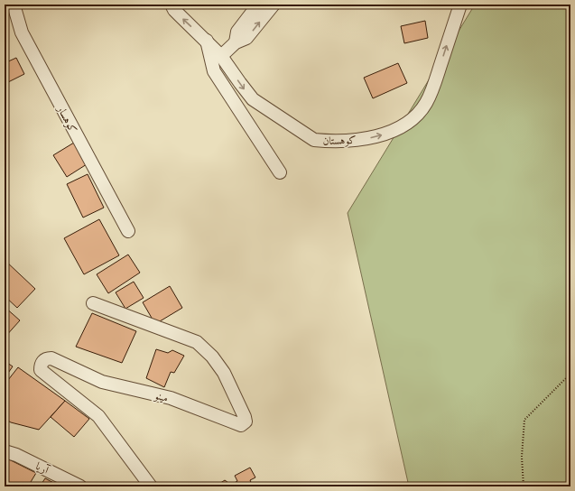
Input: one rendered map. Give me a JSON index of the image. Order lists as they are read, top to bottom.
{
  "streets": {
    "street": [
      "کوهسار",
      "کوهستان",
      "مینو",
      "آریا"
    ]
  }
}
